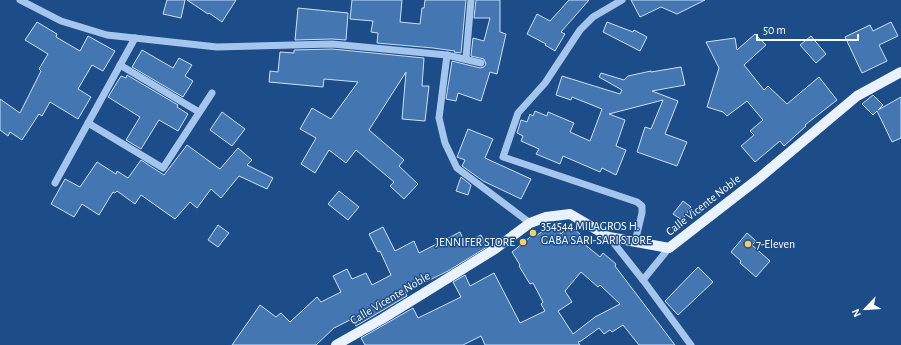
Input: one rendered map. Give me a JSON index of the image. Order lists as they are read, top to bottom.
{
  "streets": {
    "main road": ["Calle Vicente Noble"]
  },
  "places": ["354544 MILAGROS H. GABA SARI-SARI STORE", "JENNIFER STORE", "7-Eleven"],
  "scale_bar": "50 m",
  "north": "bottom left"
}
